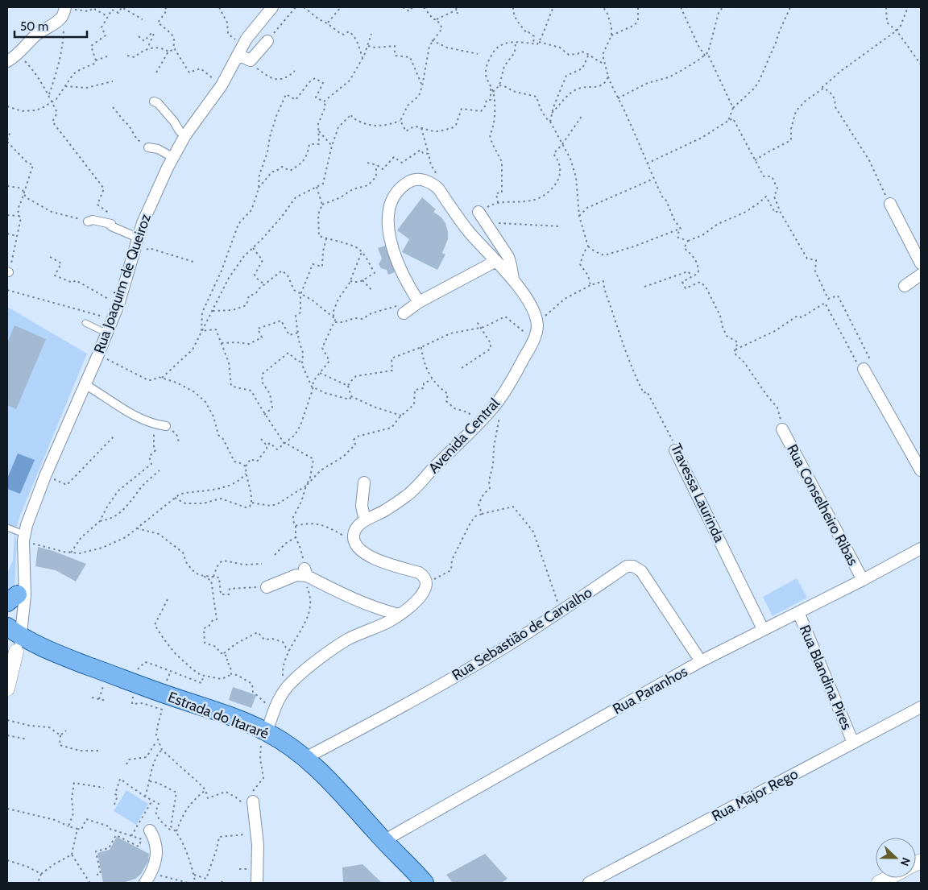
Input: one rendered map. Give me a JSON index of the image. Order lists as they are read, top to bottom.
{
  "streets": {
    "main road": ["Estrada do Itararé"],
    "street": [
      "Rua Joaquim de Queiroz",
      "Avenida Central",
      "Travessa Laurinda",
      "Rua Conselheiro Ribas",
      "Rua Sebastião de Carvalho",
      "Rua Blandina Pires",
      "Rua Paranhos",
      "Rua Major Rego"
    ]
  },
  "crossings": [
    ["Rua Joaquim de Queiroz", "Estrada do Itararé"],
    ["Travessa Laurinda", "Rua Paranhos"],
    ["Rua Conselheiro Ribas", "Rua Paranhos"],
    ["Rua Sebastião de Carvalho", "Rua Paranhos"],
    ["Rua Sebastião de Carvalho", "Estrada do Itararé"],
    ["Rua Blandina Pires", "Rua Paranhos"],
    ["Rua Blandina Pires", "Rua Major Rego"],
    ["Rua Paranhos", "Estrada do Itararé"]
  ],
  "scale_bar": "50 m",
  "north": "right"
}
